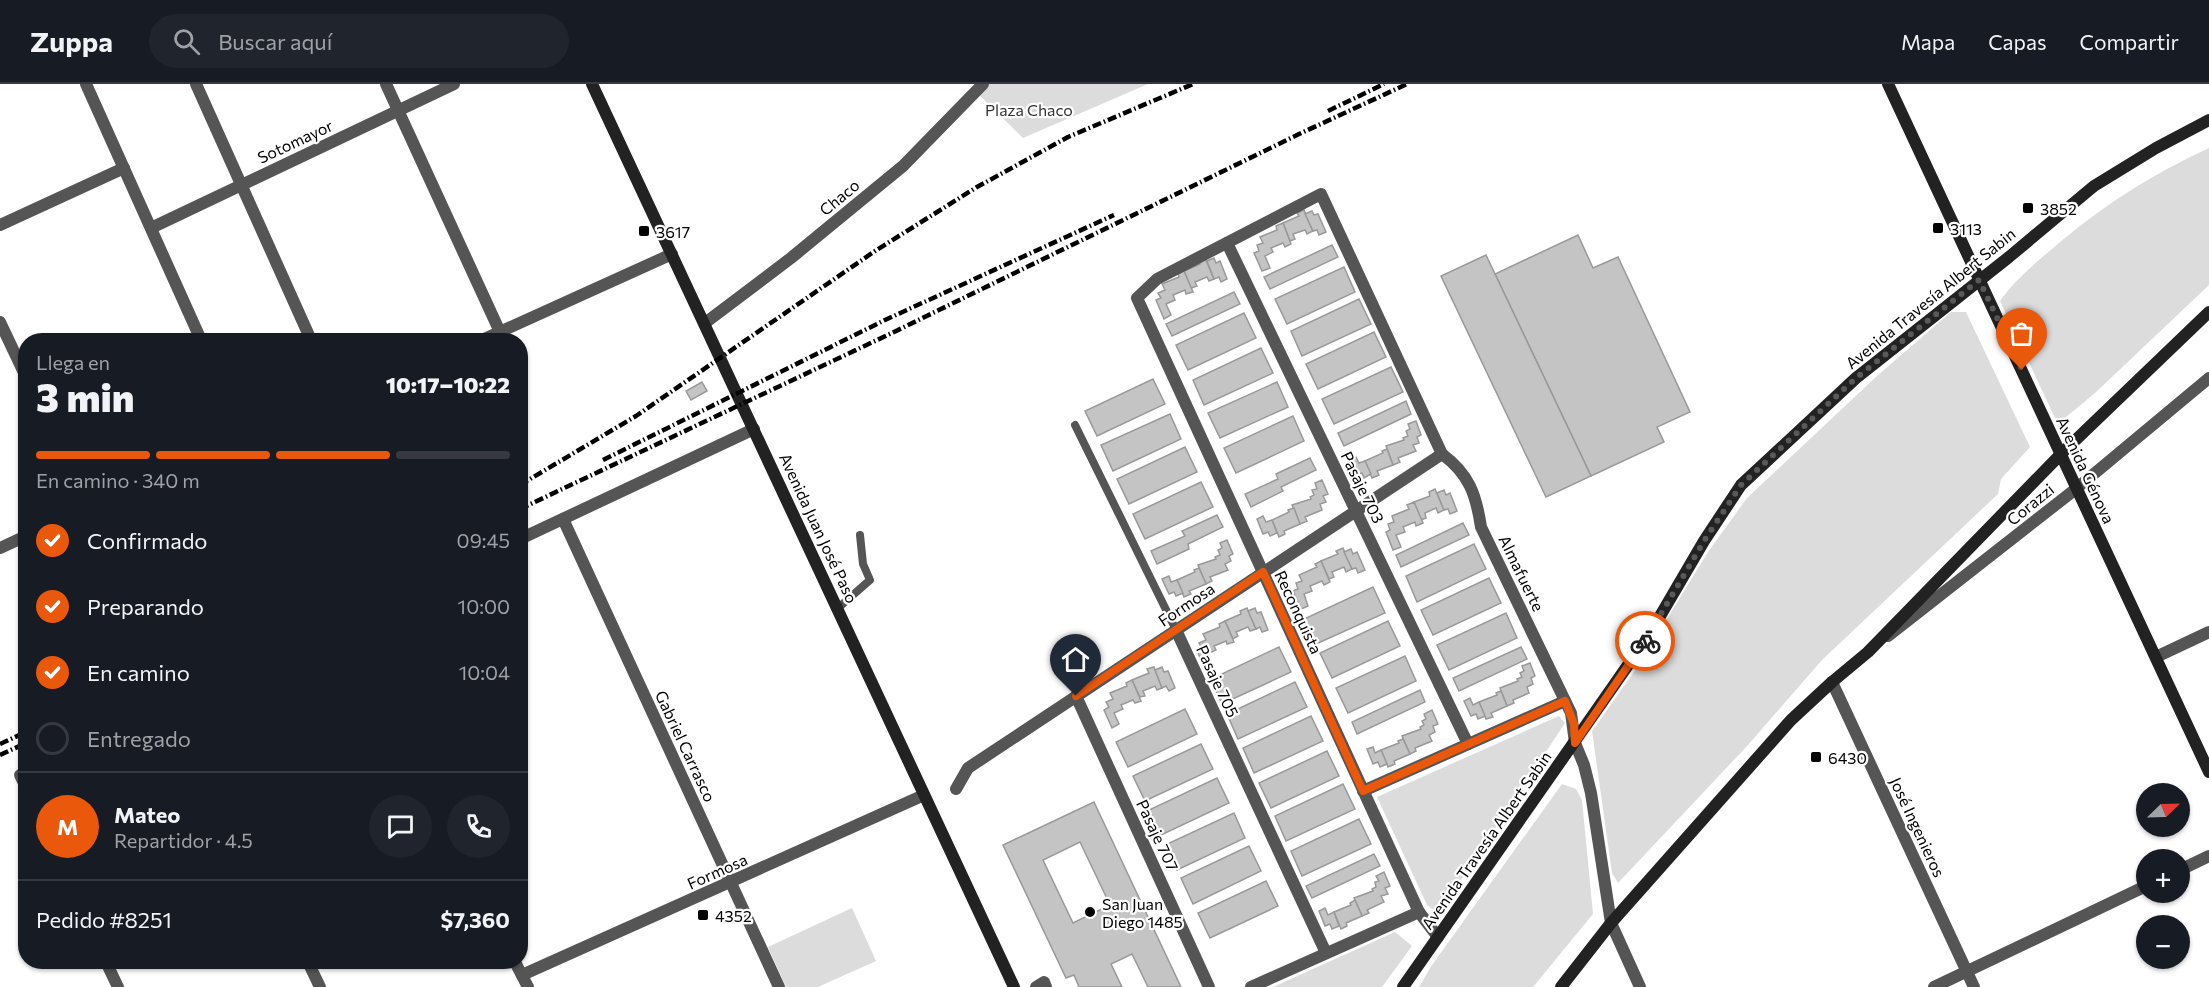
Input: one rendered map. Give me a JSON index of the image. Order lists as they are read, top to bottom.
{
  "streets": {
    "main road": ["Avenida Travesía Albert Sabin", "Avenida Génova", "Avenida Juan José Paso"],
    "street": [
      "Sotomayor",
      "Chaco",
      "Pasaje 703",
      "Corazzi",
      "Almafuerte",
      "Formosa",
      "Reconquista",
      "Pasaje 705",
      "Gabriel Carrasco",
      "José Ingenieros",
      "Pasaje 707"
    ]
  },
  "crossings": [
    ["Chaco", "Avenida Juan José Paso"],
    ["Avenida Travesía Albert Sabin", "Avenida Génova"],
    ["Avenida Travesía Albert Sabin", "Almafuerte"],
    ["Avenida Travesía Albert Sabin", "Reconquista"],
    ["Avenida Génova", "Corazzi"],
    ["Pasaje 703", "Almafuerte"],
    ["Pasaje 703", "Formosa"],
    ["Pasaje 703", "Reconquista"],
    ["Avenida Juan José Paso", "Formosa"],
    ["Almafuerte", "Formosa"],
    ["Almafuerte", "Reconquista"],
    ["Formosa", "Reconquista"],
    ["Formosa", "Pasaje 705"],
    ["Formosa", "Gabriel Carrasco"],
    ["Formosa", "Pasaje 707"]
  ],
  "parks": ["Plaza Chaco"],
  "places": {
    "transit": [
      "3852",
      "3113",
      "3617",
      "6430",
      "4352"
    ],
    "other": ["San Juan Diego 1485"]
  },
  "north": "top right",
  "page": {
    "header": "Zuppa",
    "search": "Buscar aquí",
    "nav": ["Mapa", "Capas", "Compartir"],
    "heading": ["3 min", "Llega en", "10:17–10:22"],
    "panel": [
      "Mateo",
      "Repartidor · 4.5",
      "Pedido #8251",
      "$7,360"
    ],
    "bar": "En camino · 340 m",
    "list": [
      ["Confirmado", "09:45"],
      ["Preparando", "10:00"],
      ["En camino", "10:04"],
      "Entregado"
    ],
    "map_buttons": ["+", "−"],
    "round": "M"
  }
}
